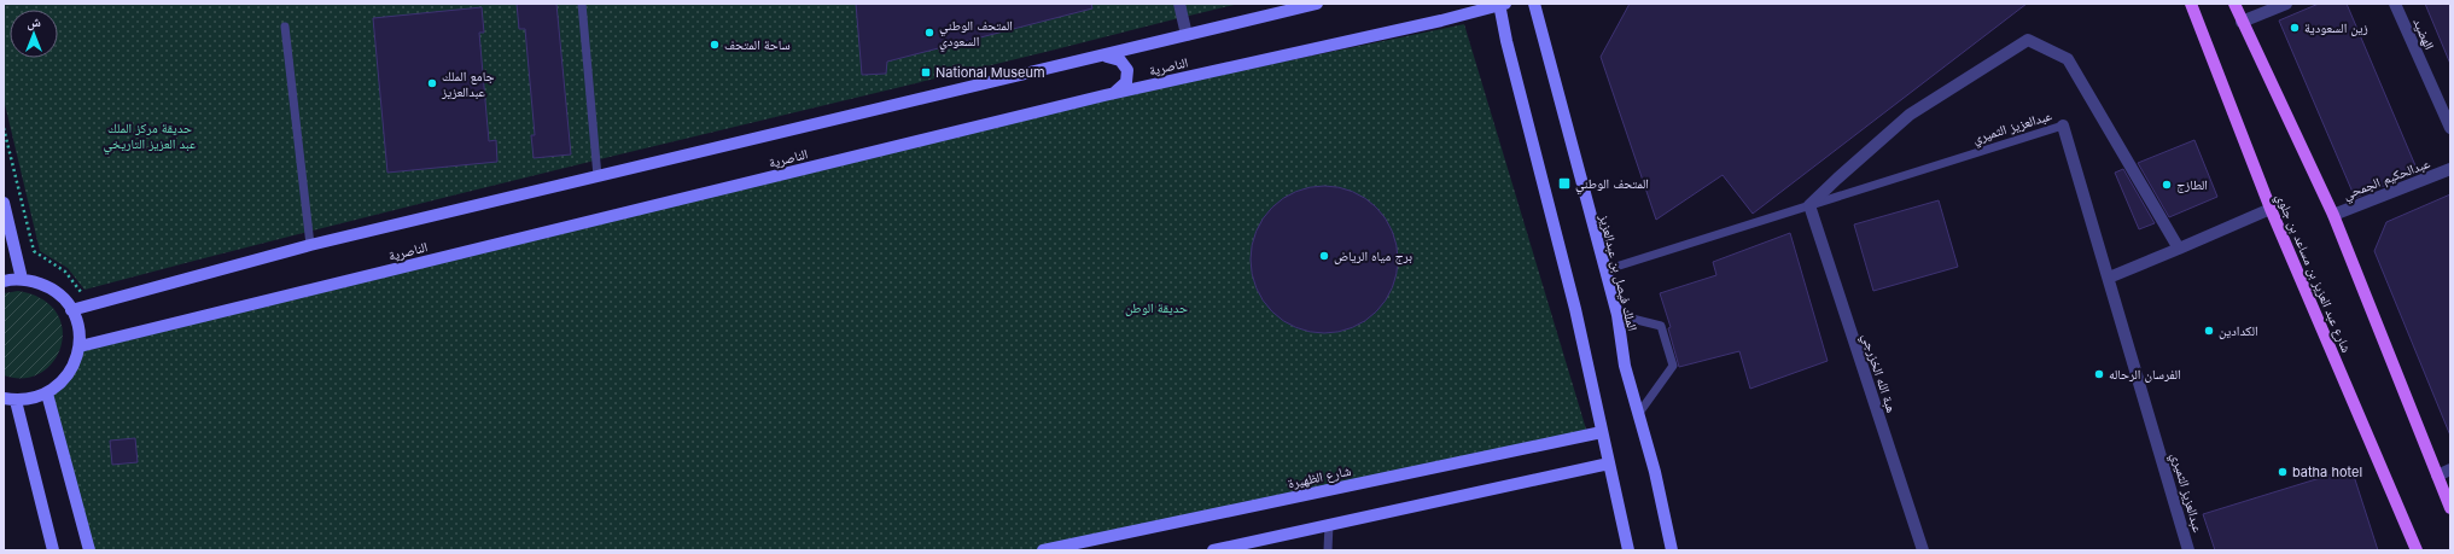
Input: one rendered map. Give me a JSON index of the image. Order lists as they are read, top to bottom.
{
  "streets": {
    "main road": [
      "الناصرية",
      "الملك فيصل بن عبدالعزيز",
      "شارع عبد العزيز بن مساعد بن جلوي",
      "شارع الظهيرة"
    ],
    "street": [
      "الهضيد",
      "عبدالعزيز الثميري",
      "عبدالحكيم الجمحي",
      "هبة الله الخزرجي"
    ]
  },
  "crossings": [
    ["عبدالعزيز الثميري", "الملك فيصل بن عبدالعزيز"],
    ["عبدالعزيز الثميري", "هبة الله الخزرجي"]
  ],
  "parks": ["حديقة مركز الملك عبد العزيز التاريخي", "حديقة الوطن"],
  "places": {
    "other": [
      "زين السعودية",
      "المتحف الوطني السعودي",
      "ساحة المتحف",
      "جامع الملك عبدالعزيز",
      "الطازج",
      "برج مياه الرياض",
      "الكدادين",
      "الفرسان الرحاله",
      "batha hotel"
    ],
    "transit": ["National Museum", "المتحف الوطني"]
  },
  "north": "top"
}
